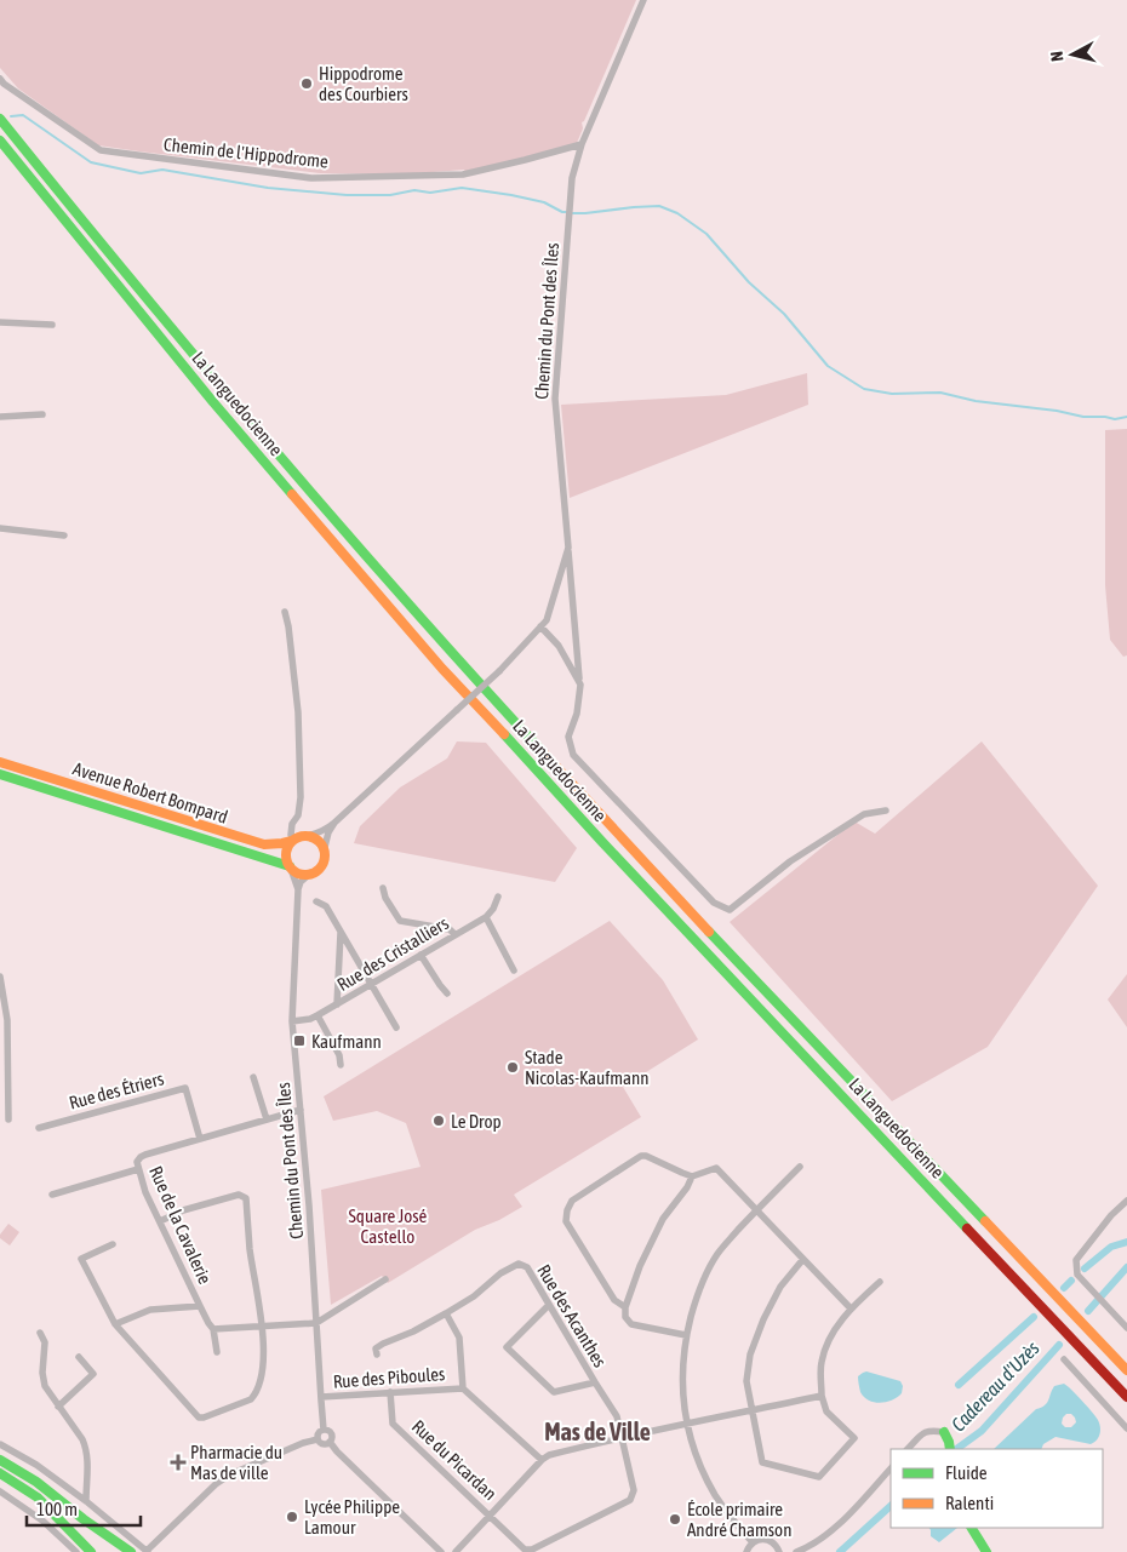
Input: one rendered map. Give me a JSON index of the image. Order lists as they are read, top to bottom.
{
  "streets": {
    "main road": ["La Languedocienne", "Avenue Robert Bompard"],
    "street": [
      "Chemin de l'Hippodrome",
      "Chemin du Pont des Îles",
      "Rue des Cristalliers",
      "Rue des Étriers",
      "Rue de la Cavalerie",
      "Rue des Acanthes",
      "Rue des Piboules",
      "Rue du Picardan"
    ]
  },
  "crossings": [
    ["Chemin de l'Hippodrome", "Chemin du Pont des Îles"],
    ["Chemin du Pont des Îles", "Avenue Robert Bompard"],
    ["Chemin du Pont des Îles", "Rue des Cristalliers"],
    ["Chemin du Pont des Îles", "Rue de la Cavalerie"],
    ["Chemin du Pont des Îles", "Rue des Piboules"],
    ["Rue des Étriers", "Rue de la Cavalerie"],
    ["Rue des Acanthes", "Rue du Picardan"],
    ["Rue des Piboules", "Rue du Picardan"]
  ],
  "districts": ["Mas de Ville"],
  "water": ["Cadereau d'Uzès"],
  "parks": ["Square José Castello"],
  "places": {
    "other": [
      "Hippodrome des Courbiers",
      "Stade Nicolas-Kaufmann",
      "Le Drop",
      "Lycée Philippe Lamour",
      "École primaire André Chamson"
    ],
    "transit": ["Kaufmann"],
    "health": ["Pharmacie du Mas de ville"]
  },
  "legend": ["Fluide", "Ralenti"],
  "scale_bar": "100 m",
  "north": "left"
}
